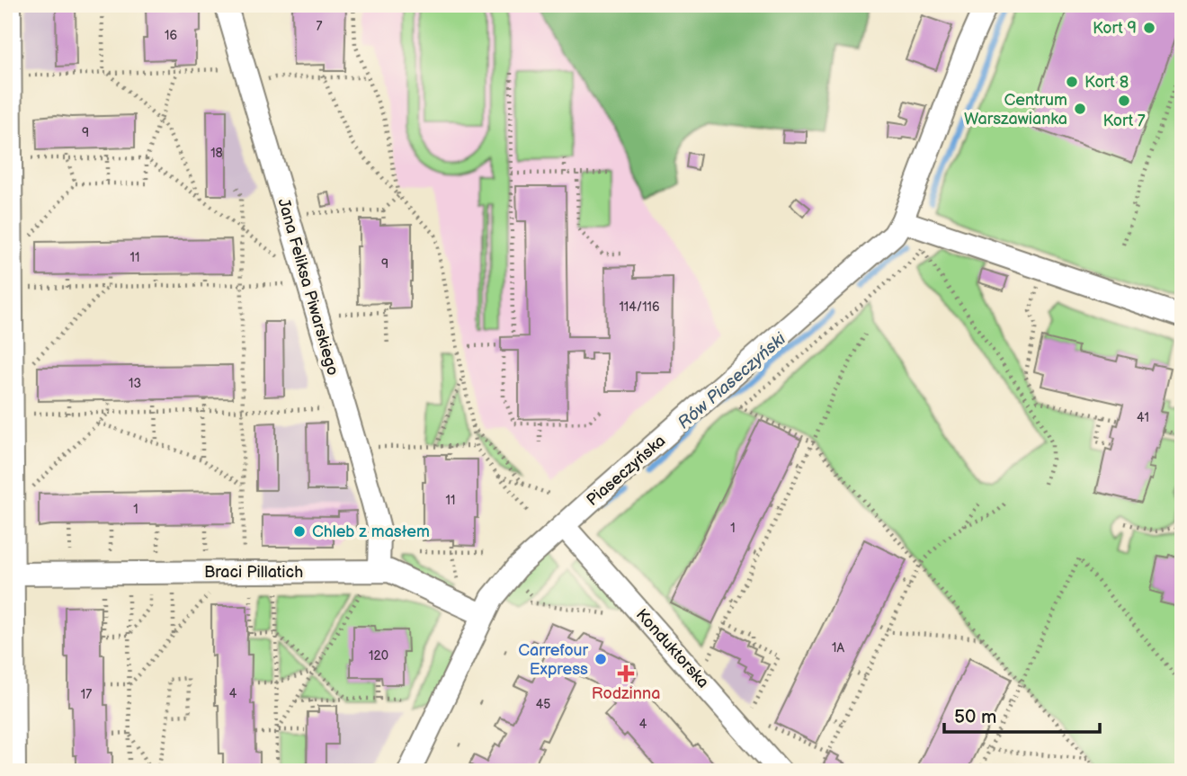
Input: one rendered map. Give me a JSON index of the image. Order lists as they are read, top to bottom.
{
  "streets": {
    "street": [
      "Jana Feliksa Piwarskiego",
      "Piaseczyńska",
      "Braci Pillatich",
      "Konduktorska"
    ]
  },
  "crossings": [
    ["Jana Feliksa Piwarskiego", "Braci Pillatich"],
    ["Piaseczyńska", "Braci Pillatich"],
    ["Piaseczyńska", "Konduktorska"]
  ],
  "water": ["Rów Piaseczyński"],
  "places": {
    "other": [
      "Kort 9",
      "Kort 8",
      "Kort 7",
      "Centrum Warszawianka",
      "Chleb z masłem",
      "Carrefour Express"
    ],
    "health": ["Rodzinna"]
  },
  "house_numbers": [
    "7",
    "16",
    "9",
    "18",
    "11",
    "9",
    "114/116",
    "13",
    "41",
    "11",
    "1",
    "1",
    "1A",
    "120",
    "4",
    "17",
    "45",
    "4"
  ],
  "scale_bar": "50 m"
}
